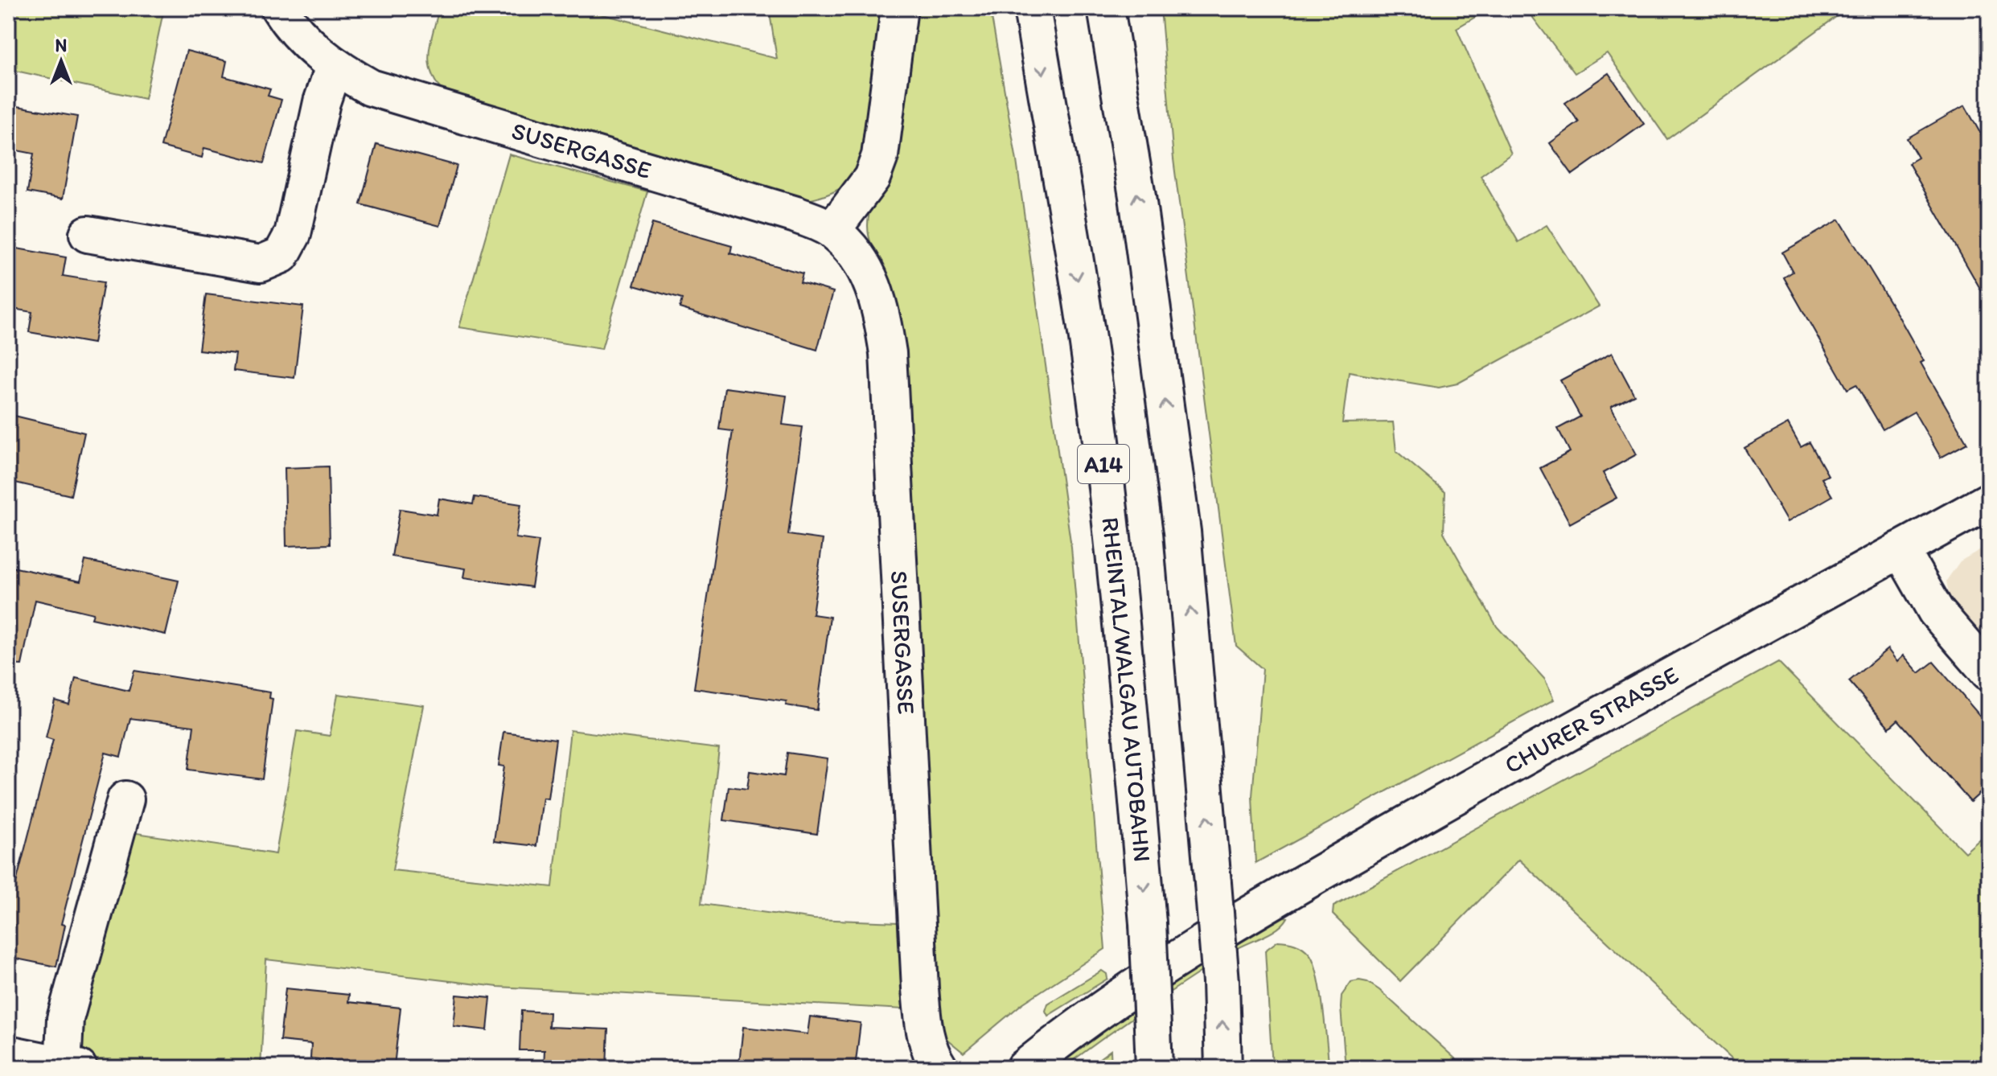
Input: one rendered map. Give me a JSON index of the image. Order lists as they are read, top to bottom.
{
  "streets": {
    "main road": [
      "SUSERGASSE",
      "A14",
      "RHEINTAL/WALGAU AUTOBAHN",
      "CHURER STRASSE"
    ]
  },
  "north": "top"
}
